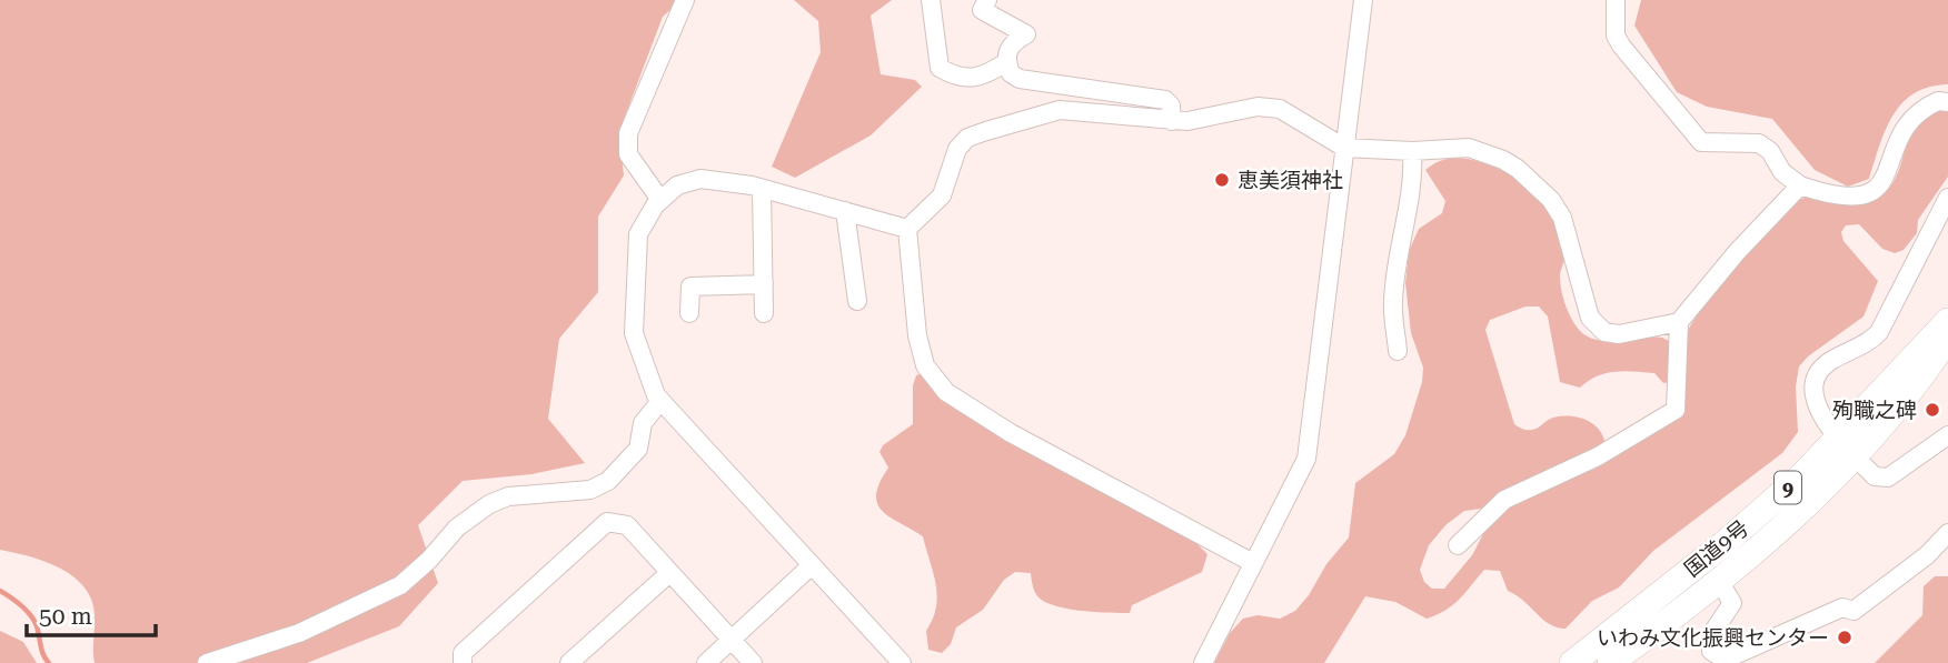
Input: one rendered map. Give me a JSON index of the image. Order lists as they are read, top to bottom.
{
  "streets": {
    "highway": ["9", "国道9号"]
  },
  "places": ["恵美須神社", "殉職之碑", "いわみ文化振興センター"],
  "scale_bar": "50 m"
}
